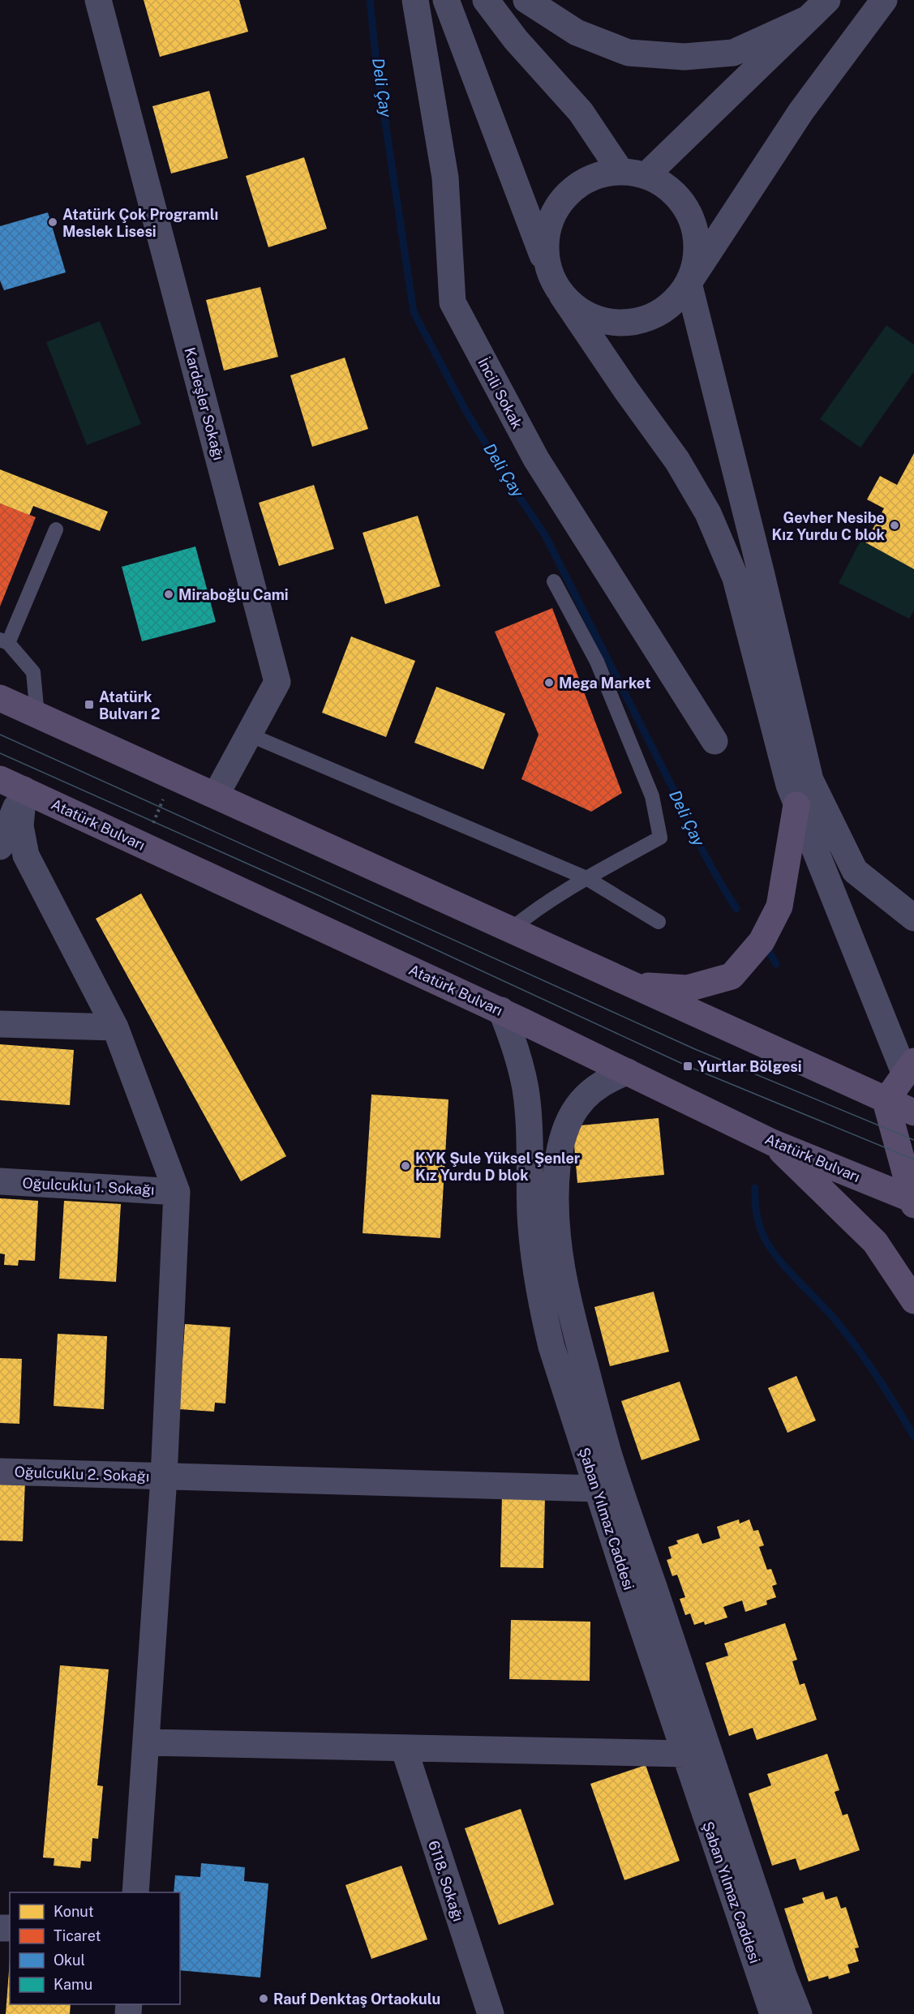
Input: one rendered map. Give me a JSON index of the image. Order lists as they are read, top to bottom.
{
  "streets": {
    "main road": ["Atatürk Bulvarı"],
    "street": [
      "İncili Sokak",
      "Kardeşler Sokağı",
      "Oğulcuklu 1. Sokağı",
      "Oğulcuklu 2. Sokağı",
      "Şaban Yılmaz Caddesi",
      "6118. Sokağı"
    ]
  },
  "crossings": [
    ["Atatürk Bulvarı", "Şaban Yılmaz Caddesi"],
    ["Oğulcuklu 2. Sokağı", "Şaban Yılmaz Caddesi"]
  ],
  "water": ["Deli Çay"],
  "places": {
    "other": [
      "Atatürk Çok Programlı Meslek Lisesi",
      "Gevher Nesibe Kız Yurdu C blok",
      "Miraboğlu Cami",
      "Mega Market",
      "KYK Şule Yüksel Şenler Kız Yurdu D blok",
      "Rauf Denktaş Ortaokulu"
    ],
    "transit": ["Atatürk Bulvarı 2", "Yurtlar Bölgesi"]
  },
  "legend": [
    "Konut",
    "Ticaret",
    "Okul",
    "Kamu"
  ]
}
